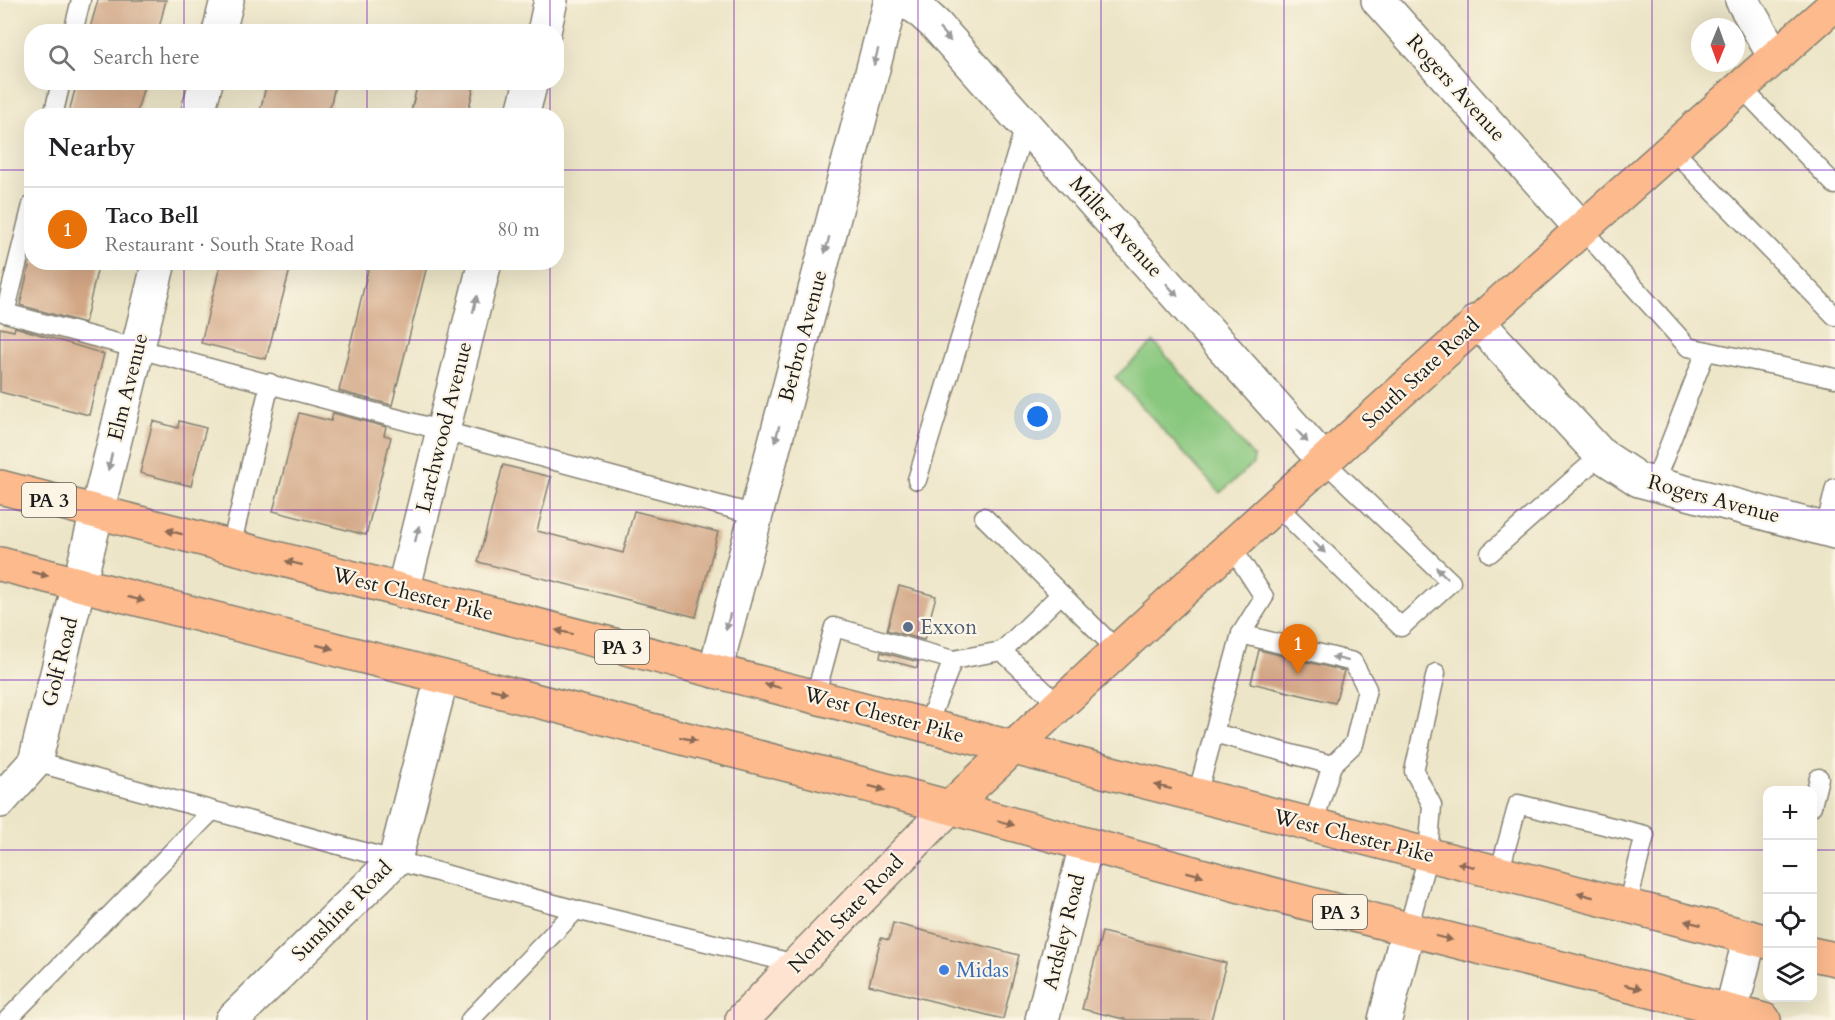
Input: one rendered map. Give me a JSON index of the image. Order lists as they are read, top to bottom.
{
  "streets": {
    "main road": [
      "South State Road",
      "PA 3",
      "West Chester Pike",
      "North State Road"
    ],
    "street": [
      "Rogers Avenue",
      "Miller Avenue",
      "Berbro Avenue",
      "Elm Avenue",
      "Larchwood Avenue",
      "Golf Road",
      "Sunshine Road",
      "Ardsley Road"
    ]
  },
  "crossings": [
    ["Rogers Avenue", "South State Road"],
    ["Miller Avenue", "South State Road"],
    ["Berbro Avenue", "West Chester Pike"],
    ["South State Road", "PA 3"],
    ["South State Road", "West Chester Pike"],
    ["South State Road", "North State Road"],
    ["Elm Avenue", "West Chester Pike"],
    ["Elm Avenue", "Golf Road"],
    ["Larchwood Avenue", "West Chester Pike"],
    ["PA 3", "Golf Road"],
    ["PA 3", "Sunshine Road"],
    ["PA 3", "North State Road"],
    ["PA 3", "Ardsley Road"],
    ["West Chester Pike", "Golf Road"]
  ],
  "one_way": [
    "Miller Avenue",
    "Berbro Avenue",
    "Elm Avenue",
    "Larchwood Avenue"
  ],
  "places": ["Exxon", "Midas"],
  "north": "bottom",
  "page": {
    "search": "Search here",
    "heading": "Nearby",
    "list": [
      {
        "mark": "1",
        "name": "Taco Bell",
        "note": "Restaurant · South State Road",
        "value": "80 m"
      }
    ],
    "pins": "1",
    "map_buttons": ["+", "−"]
  }
}
